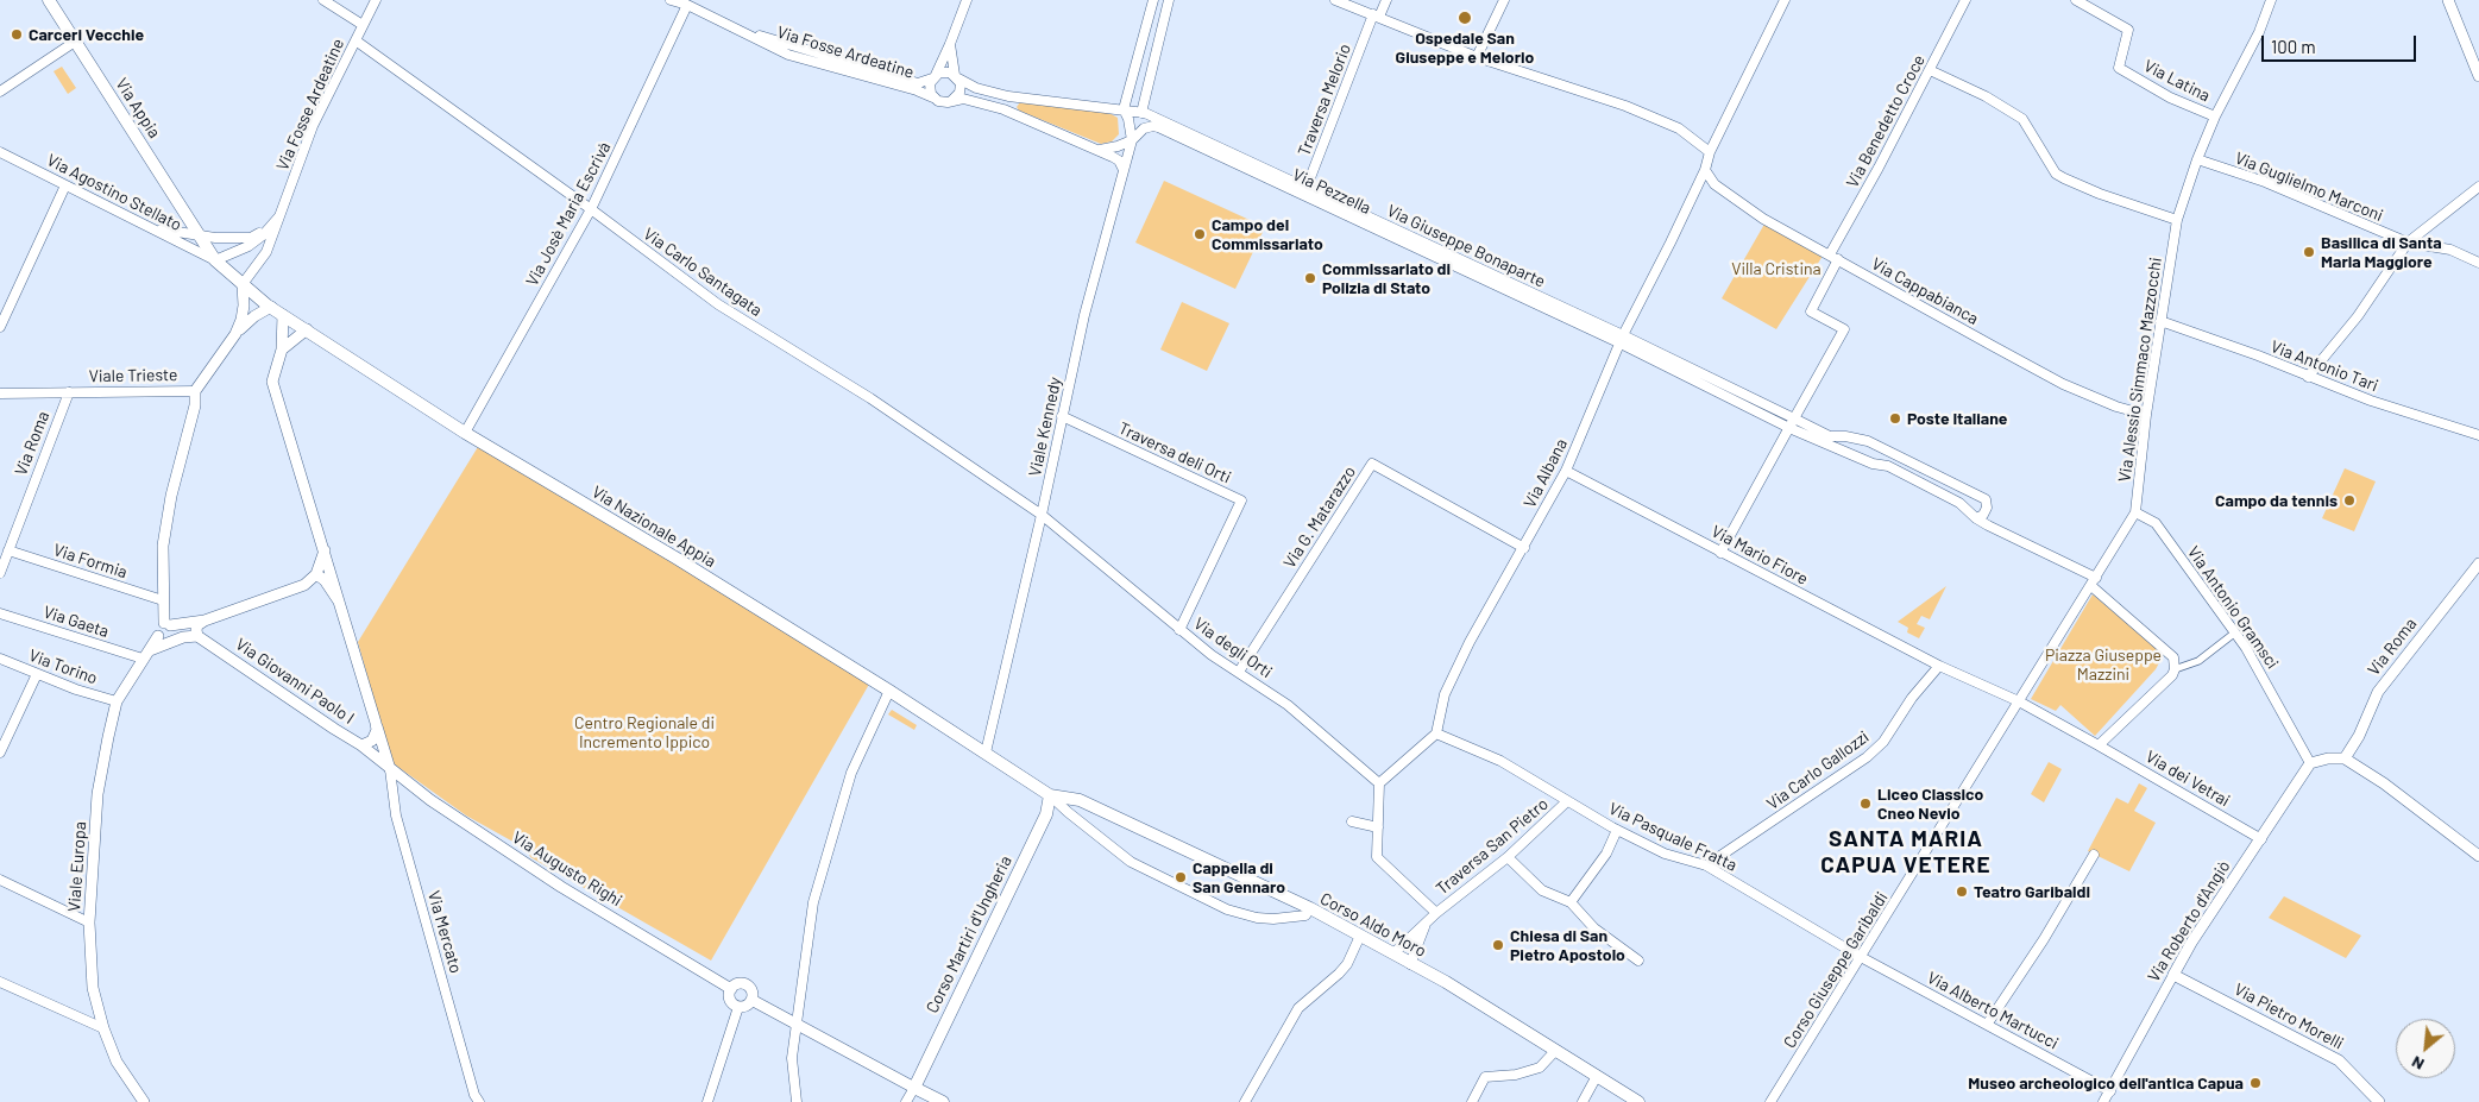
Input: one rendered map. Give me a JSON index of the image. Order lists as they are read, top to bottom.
{
  "streets": {
    "main road": [
      "Via Appia",
      "Via Nazionale Appia",
      "Corso Aldo Moro",
      "Corso Martiri d'Ungheria"
    ],
    "street": [
      "Via Fosse Ardeatine",
      "Via Latina",
      "Traversa Melorio",
      "Via Benedetto Croce",
      "Via Guglielmo Marconi",
      "Via Pezzella",
      "Via Agostino Stellato",
      "Via Josè Maria Escrivà",
      "Via Carlo Santagata",
      "Via Cappabianca",
      "Via Antonio Tari",
      "Via Alessio Simmaco Mazzocchi",
      "Viale Trieste",
      "Viale Kennedy",
      "Via Roma",
      "Traversa deli Orti",
      "Via Albana",
      "Via G. Matarazzo",
      "Via Mario Fiore",
      "Via Formia",
      "Via Antonio Gramsci",
      "Via Gaeta",
      "Via degli Orti",
      "Via Torino",
      "Via Giovanni Paolo I",
      "Via Carlo Gallozzi",
      "Via dei Vetrai",
      "Via Pasquale Fratta",
      "Traversa San Pietro",
      "Viale Europa",
      "Via Augusto Righi",
      "Via Roberto d'Angiò",
      "Via Mercato",
      "Corso Giuseppe Garibaldi",
      "Via Alberto Martucci",
      "Via Pietro Morelli"
    ]
  },
  "crossings": [
    ["Via Fosse Ardeatine", "Via Appia"],
    ["Via Fosse Ardeatine", "Via Josè Maria Escrivà"],
    ["Via Fosse Ardeatine", "Via Carlo Santagata"],
    ["Via Fosse Ardeatine", "Viale Trieste"],
    ["Via Fosse Ardeatine", "Viale Kennedy"],
    ["Via Fosse Ardeatine", "Via Nazionale Appia"],
    ["Via Latina", "Via Alessio Simmaco Mazzocchi"],
    ["Traversa Melorio", "Via Pezzella"],
    ["Via Appia", "Via Agostino Stellato"],
    ["Via Appia", "Viale Trieste"],
    ["Via Appia", "Via Nazionale Appia"],
    ["Via Benedetto Croce", "Via Cappabianca"],
    ["Via Guglielmo Marconi", "Via Alessio Simmaco Mazzocchi"],
    ["Via Pezzella", "Viale Kennedy"],
    ["Via Pezzella", "Via Albana"],
    ["Via Josè Maria Escrivà", "Via Carlo Santagata"],
    ["Via Josè Maria Escrivà", "Via Nazionale Appia"],
    ["Via Carlo Santagata", "Viale Kennedy"],
    ["Via Carlo Santagata", "Via degli Orti"],
    ["Via Cappabianca", "Via Alessio Simmaco Mazzocchi"],
    ["Via Cappabianca", "Via Albana"],
    ["Via Antonio Tari", "Via Alessio Simmaco Mazzocchi"],
    ["Via Alessio Simmaco Mazzocchi", "Via Antonio Gramsci"],
    ["Viale Trieste", "Via Roma"],
    ["Viale Trieste", "Via Nazionale Appia"],
    ["Viale Kennedy", "Traversa deli Orti"],
    ["Viale Kennedy", "Via Nazionale Appia"],
    ["Viale Kennedy", "Via degli Orti"],
    ["Via Roma", "Via Formia"],
    ["Traversa deli Orti", "Via degli Orti"],
    ["Via Albana", "Via G. Matarazzo"],
    ["Via Albana", "Via Mario Fiore"],
    ["Via Albana", "Via Pasquale Fratta"],
    ["Via G. Matarazzo", "Via degli Orti"],
    ["Via Nazionale Appia", "Corso Aldo Moro"],
    ["Via Nazionale Appia", "Corso Martiri d'Ungheria"],
    ["Via Mario Fiore", "Via Carlo Gallozzi"],
    ["Via Antonio Gramsci", "Via Roberto d'Angiò"],
    ["Via Gaeta", "Viale Europa"],
    ["Via Torino", "Viale Europa"],
    ["Via Giovanni Paolo I", "Via Augusto Righi"],
    ["Via Carlo Gallozzi", "Via Pasquale Fratta"],
    ["Via dei Vetrai", "Via Roberto d'Angiò"],
    ["Via Pasquale Fratta", "Traversa San Pietro"],
    ["Via Pasquale Fratta", "Corso Giuseppe Garibaldi"],
    ["Via Pasquale Fratta", "Via Alberto Martucci"],
    ["Via Augusto Righi", "Via Mercato"],
    ["Via Roberto d'Angiò", "Via Alberto Martucci"],
    ["Via Roberto d'Angiò", "Via Pietro Morelli"],
    ["Corso Aldo Moro", "Corso Martiri d'Ungheria"],
    ["Corso Giuseppe Garibaldi", "Via Alberto Martucci"]
  ],
  "districts": ["SANTA MARIA CAPUA VETERE"],
  "parks": ["Villa Cristina", "Piazza Giuseppe Mazzini", "Centro Regionale di Incremento Ippico"],
  "places": [
    "Ospedale San Giuseppe e Melorio",
    "Carceri Vecchie",
    "Campo del Commissariato",
    "Basilica di Santa Maria Maggiore",
    "Commissariato di Polizia di Stato",
    "Poste Italiane",
    "Campo da tennis",
    "Liceo Classico Cneo Nevio",
    "Cappella di San Gennaro",
    "Teatro Garibaldi",
    "Chiesa di San Pietro Apostolo",
    "Museo archeologico dell'antica Capua"
  ],
  "scale_bar": "100 m",
  "north": "bottom left"
}
